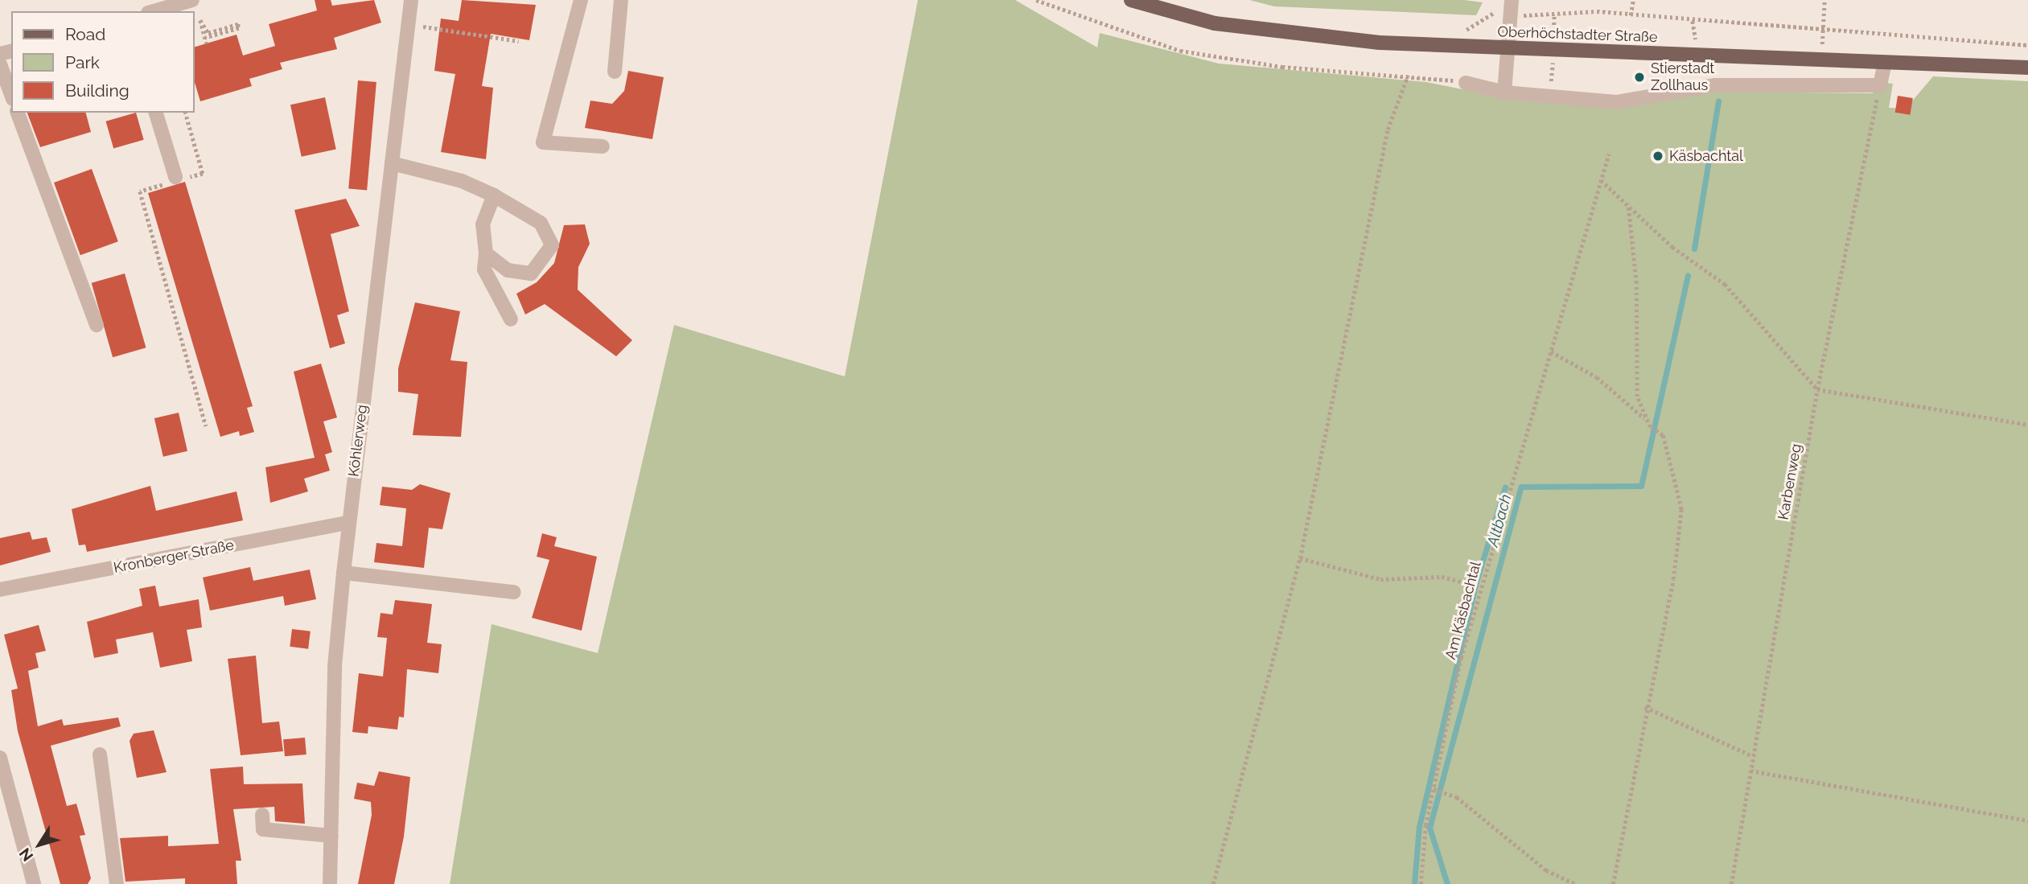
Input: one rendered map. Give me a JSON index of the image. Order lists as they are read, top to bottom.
{
  "streets": {
    "main road": ["Oberhöchstadter Straße"],
    "street": ["Köhlerweg", "Kronberger Straße"],
    "path": ["Karbenweg", "Am Käsbachtal"]
  },
  "crossings": [
    ["Köhlerweg", "Kronberger Straße"]
  ],
  "water": ["Altbach"],
  "places": ["Stierstadt Zollhaus", "Käsbachtal"],
  "legend": ["Road", "Park", "Building"],
  "north": "bottom left"
}
